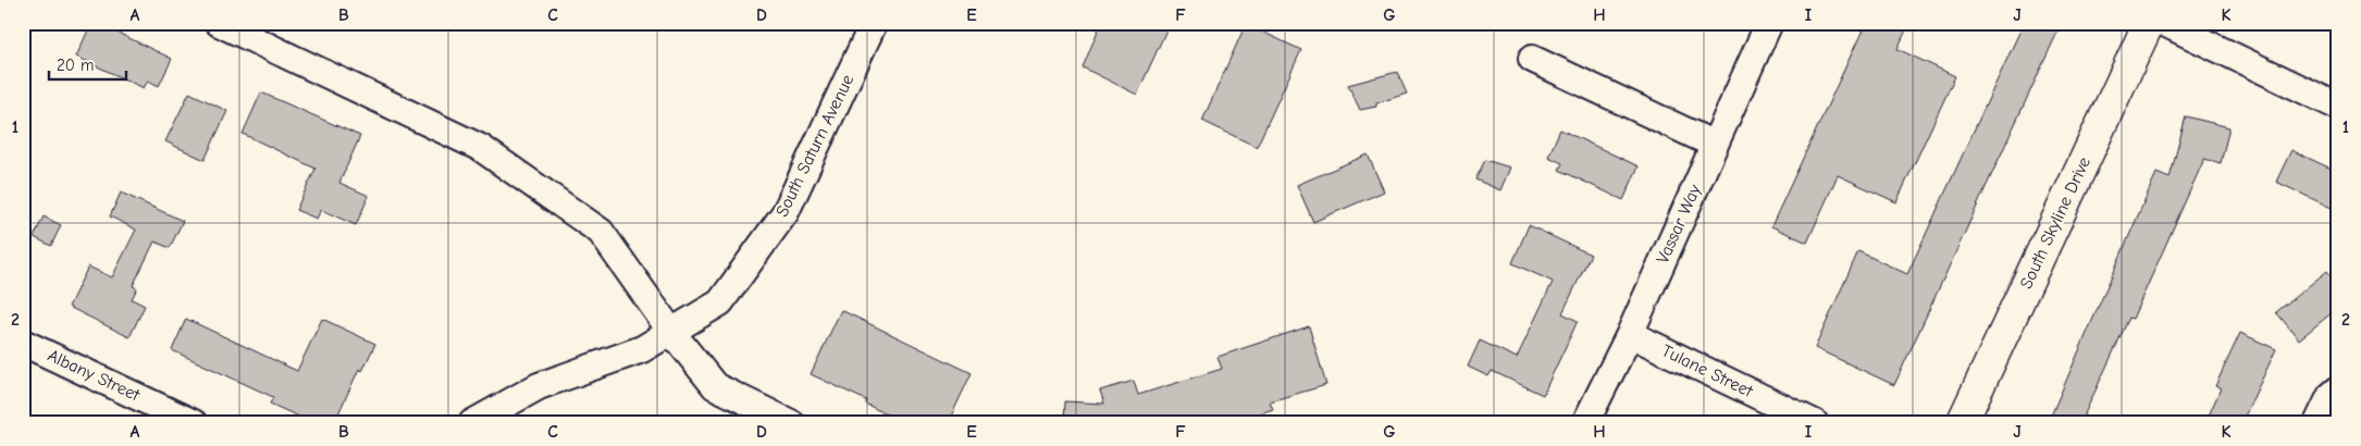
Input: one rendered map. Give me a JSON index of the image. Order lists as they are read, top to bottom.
{
  "streets": {
    "main road": ["South Skyline Drive"],
    "street": [
      "South Saturn Avenue",
      "Vassar Way",
      "Tulane Street",
      "Albany Street"
    ]
  },
  "crossings": [
    ["Vassar Way", "Tulane Street"]
  ],
  "scale_bar": "20 m",
  "grid": {
    "columns": [
      "A",
      "B",
      "C",
      "D",
      "E",
      "F",
      "G",
      "H",
      "I",
      "J",
      "K"
    ],
    "rows": ["1", "2"]
  }
}
